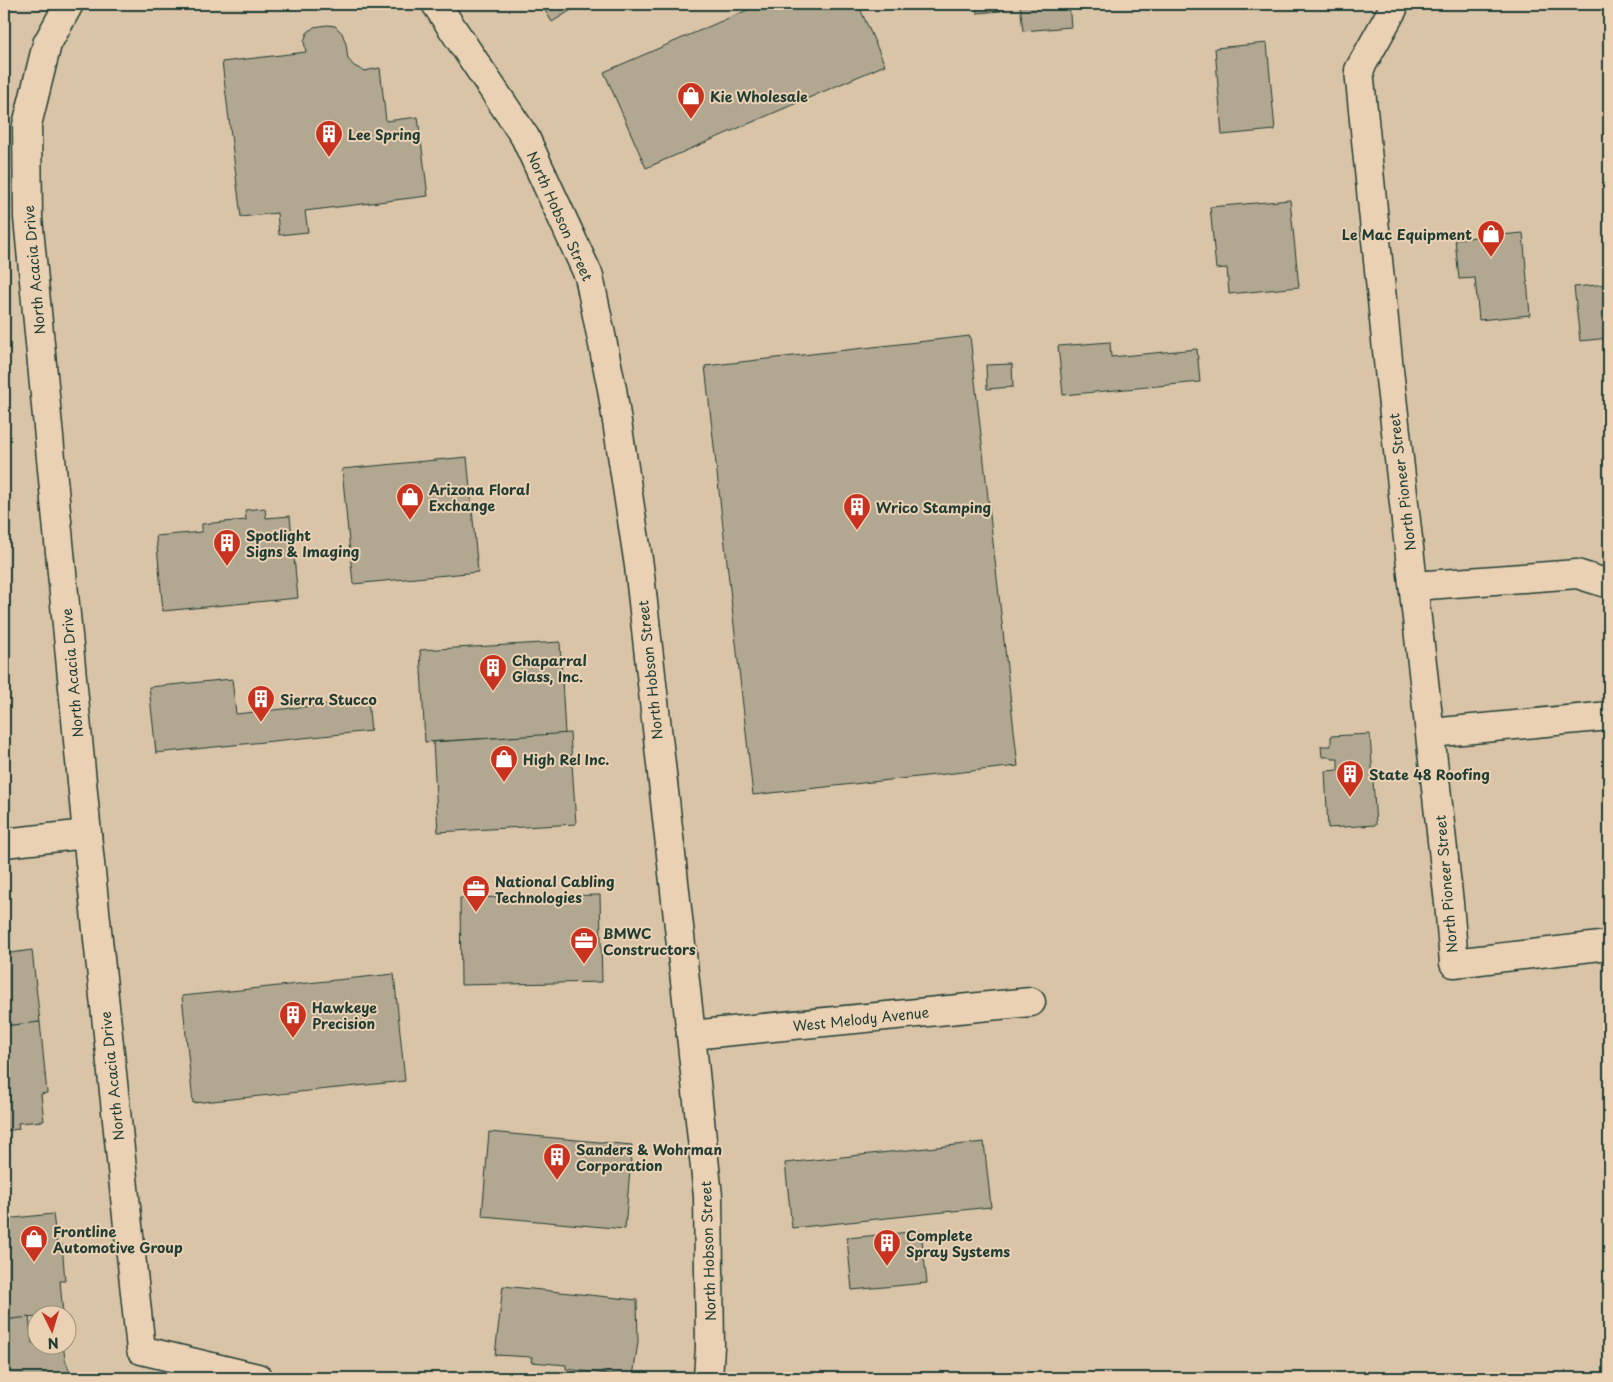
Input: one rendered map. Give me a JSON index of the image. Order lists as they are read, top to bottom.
{
  "streets": {
    "street": [
      "North Hobson Street",
      "North Acacia Drive",
      "North Pioneer Street",
      "West Melody Avenue"
    ]
  },
  "crossings": [
    ["North Hobson Street", "West Melody Avenue"]
  ],
  "places": {
    "shop": [
      "Kie Wholesale",
      "Le Mac Equipment",
      "Arizona Floral Exchange",
      "High Rel Inc.",
      "Frontline Automotive Group"
    ],
    "building": [
      "Lee Spring",
      "Wrico Stamping",
      "Spotlight Signs & Imaging",
      "Chaparral Glass, Inc.",
      "Sierra Stucco",
      "State 48 Roofing",
      "Hawkeye Precision",
      "Sanders & Wohrman Corporation",
      "Complete Spray Systems"
    ],
    "office": ["National Cabling Technologies", "BMWC Constructors"]
  },
  "north": "bottom"
}
